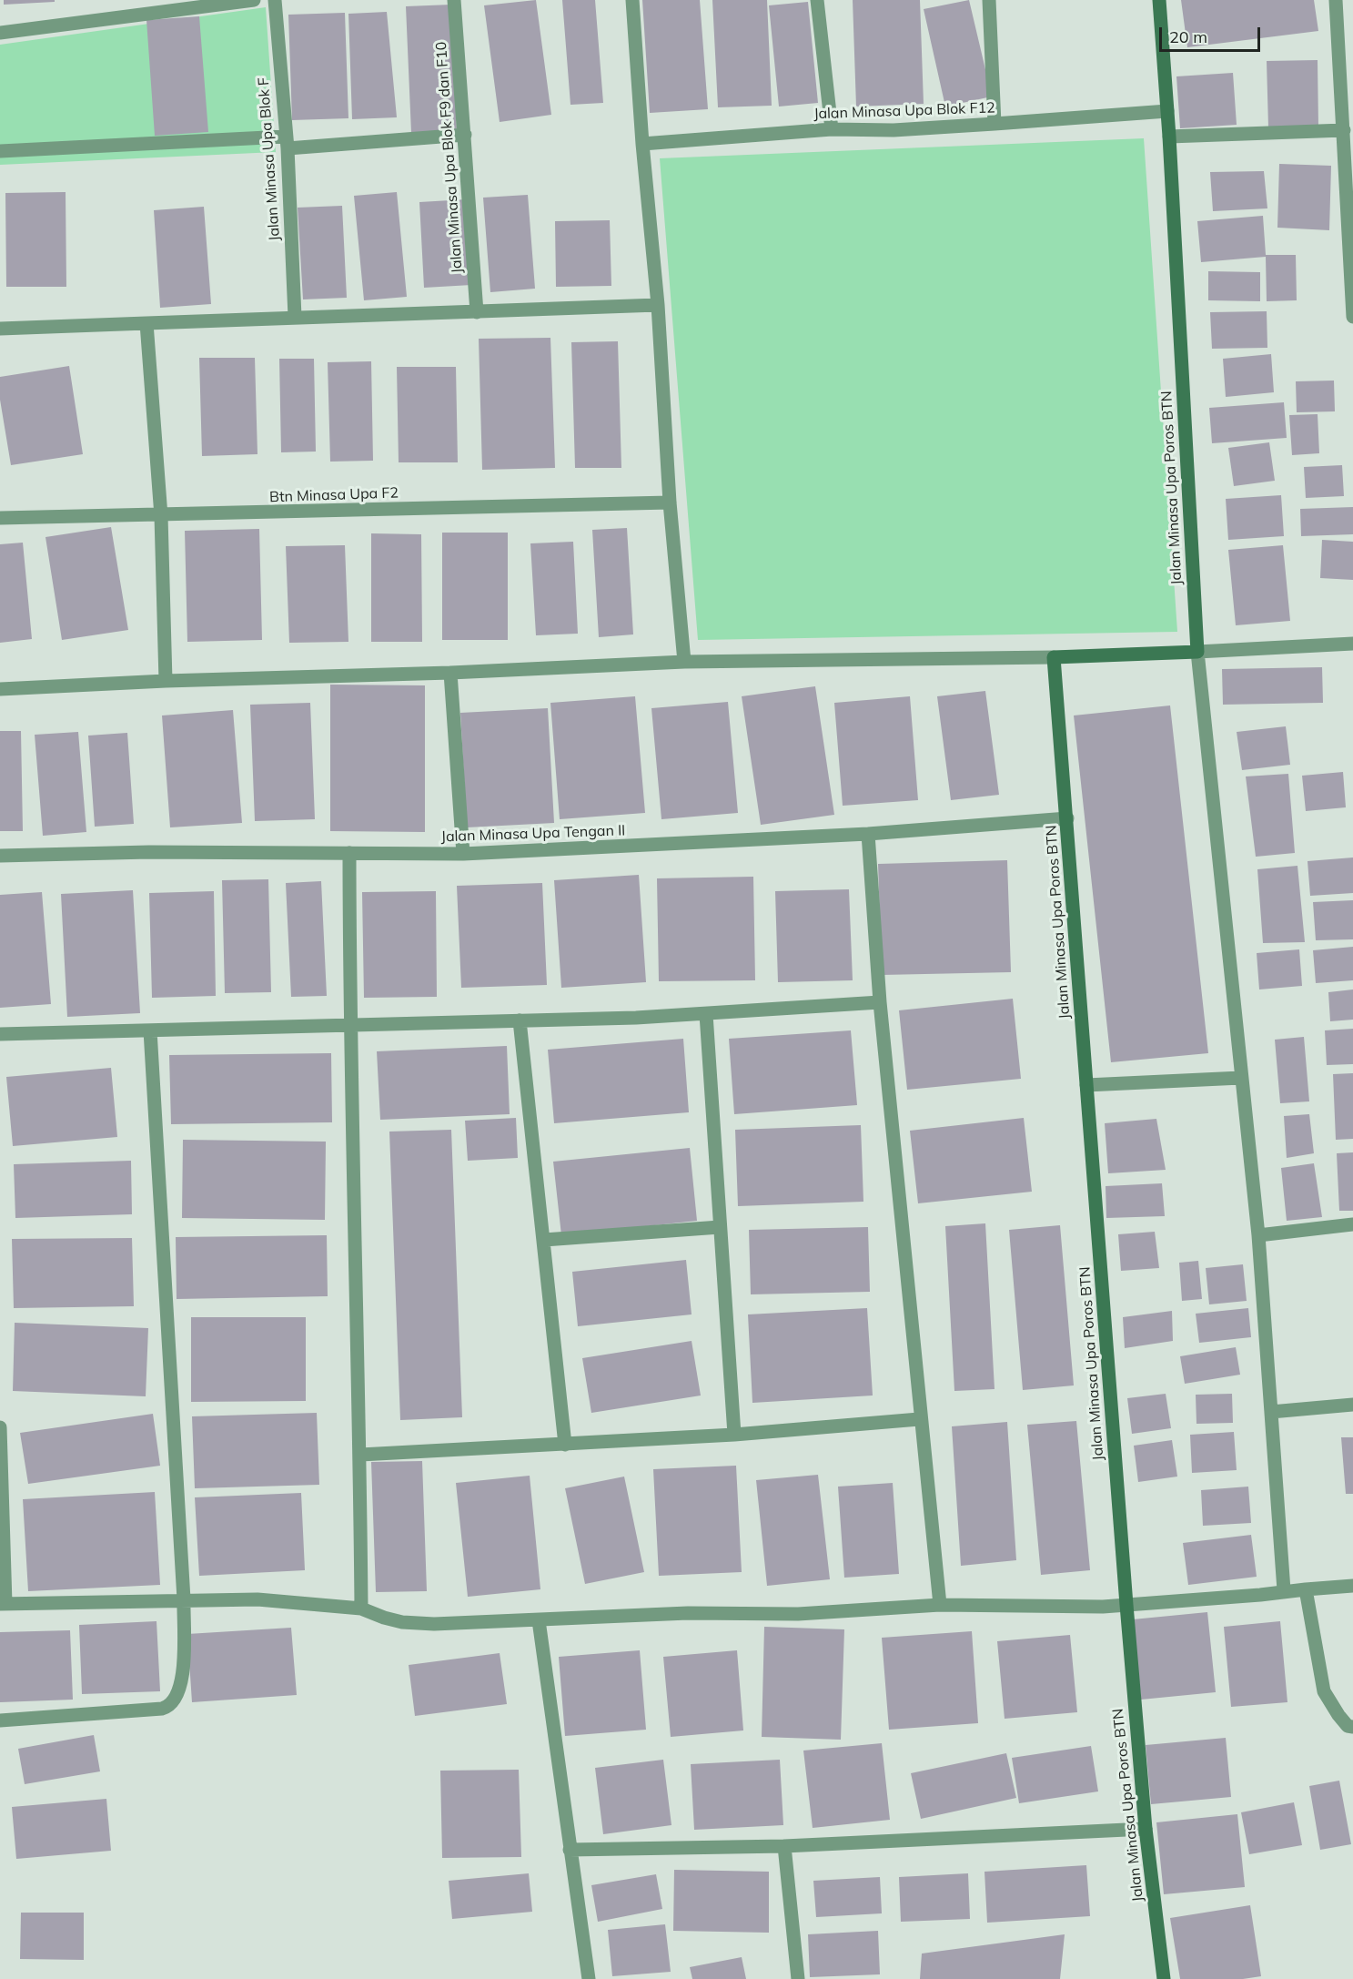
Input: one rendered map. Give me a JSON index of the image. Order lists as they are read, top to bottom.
{
  "streets": {
    "street": [
      "Jalan Minasa Upa Blok F12",
      "Jalan Minasa Upa Blok F9 dan F10",
      "Jalan Minasa Upa Blok F",
      "Jalan Minasa Upa Poros BTN",
      "Btn Minasa Upa F2",
      "Jalan Minasa Upa Tengan II"
    ]
  },
  "crossings": [
    ["Jalan Minasa Upa Blok F12", "Jalan Minasa Upa Poros BTN"],
    ["Jalan Minasa Upa Poros BTN", "Jalan Minasa Upa Tengan II"]
  ],
  "scale_bar": "20 m"
}
